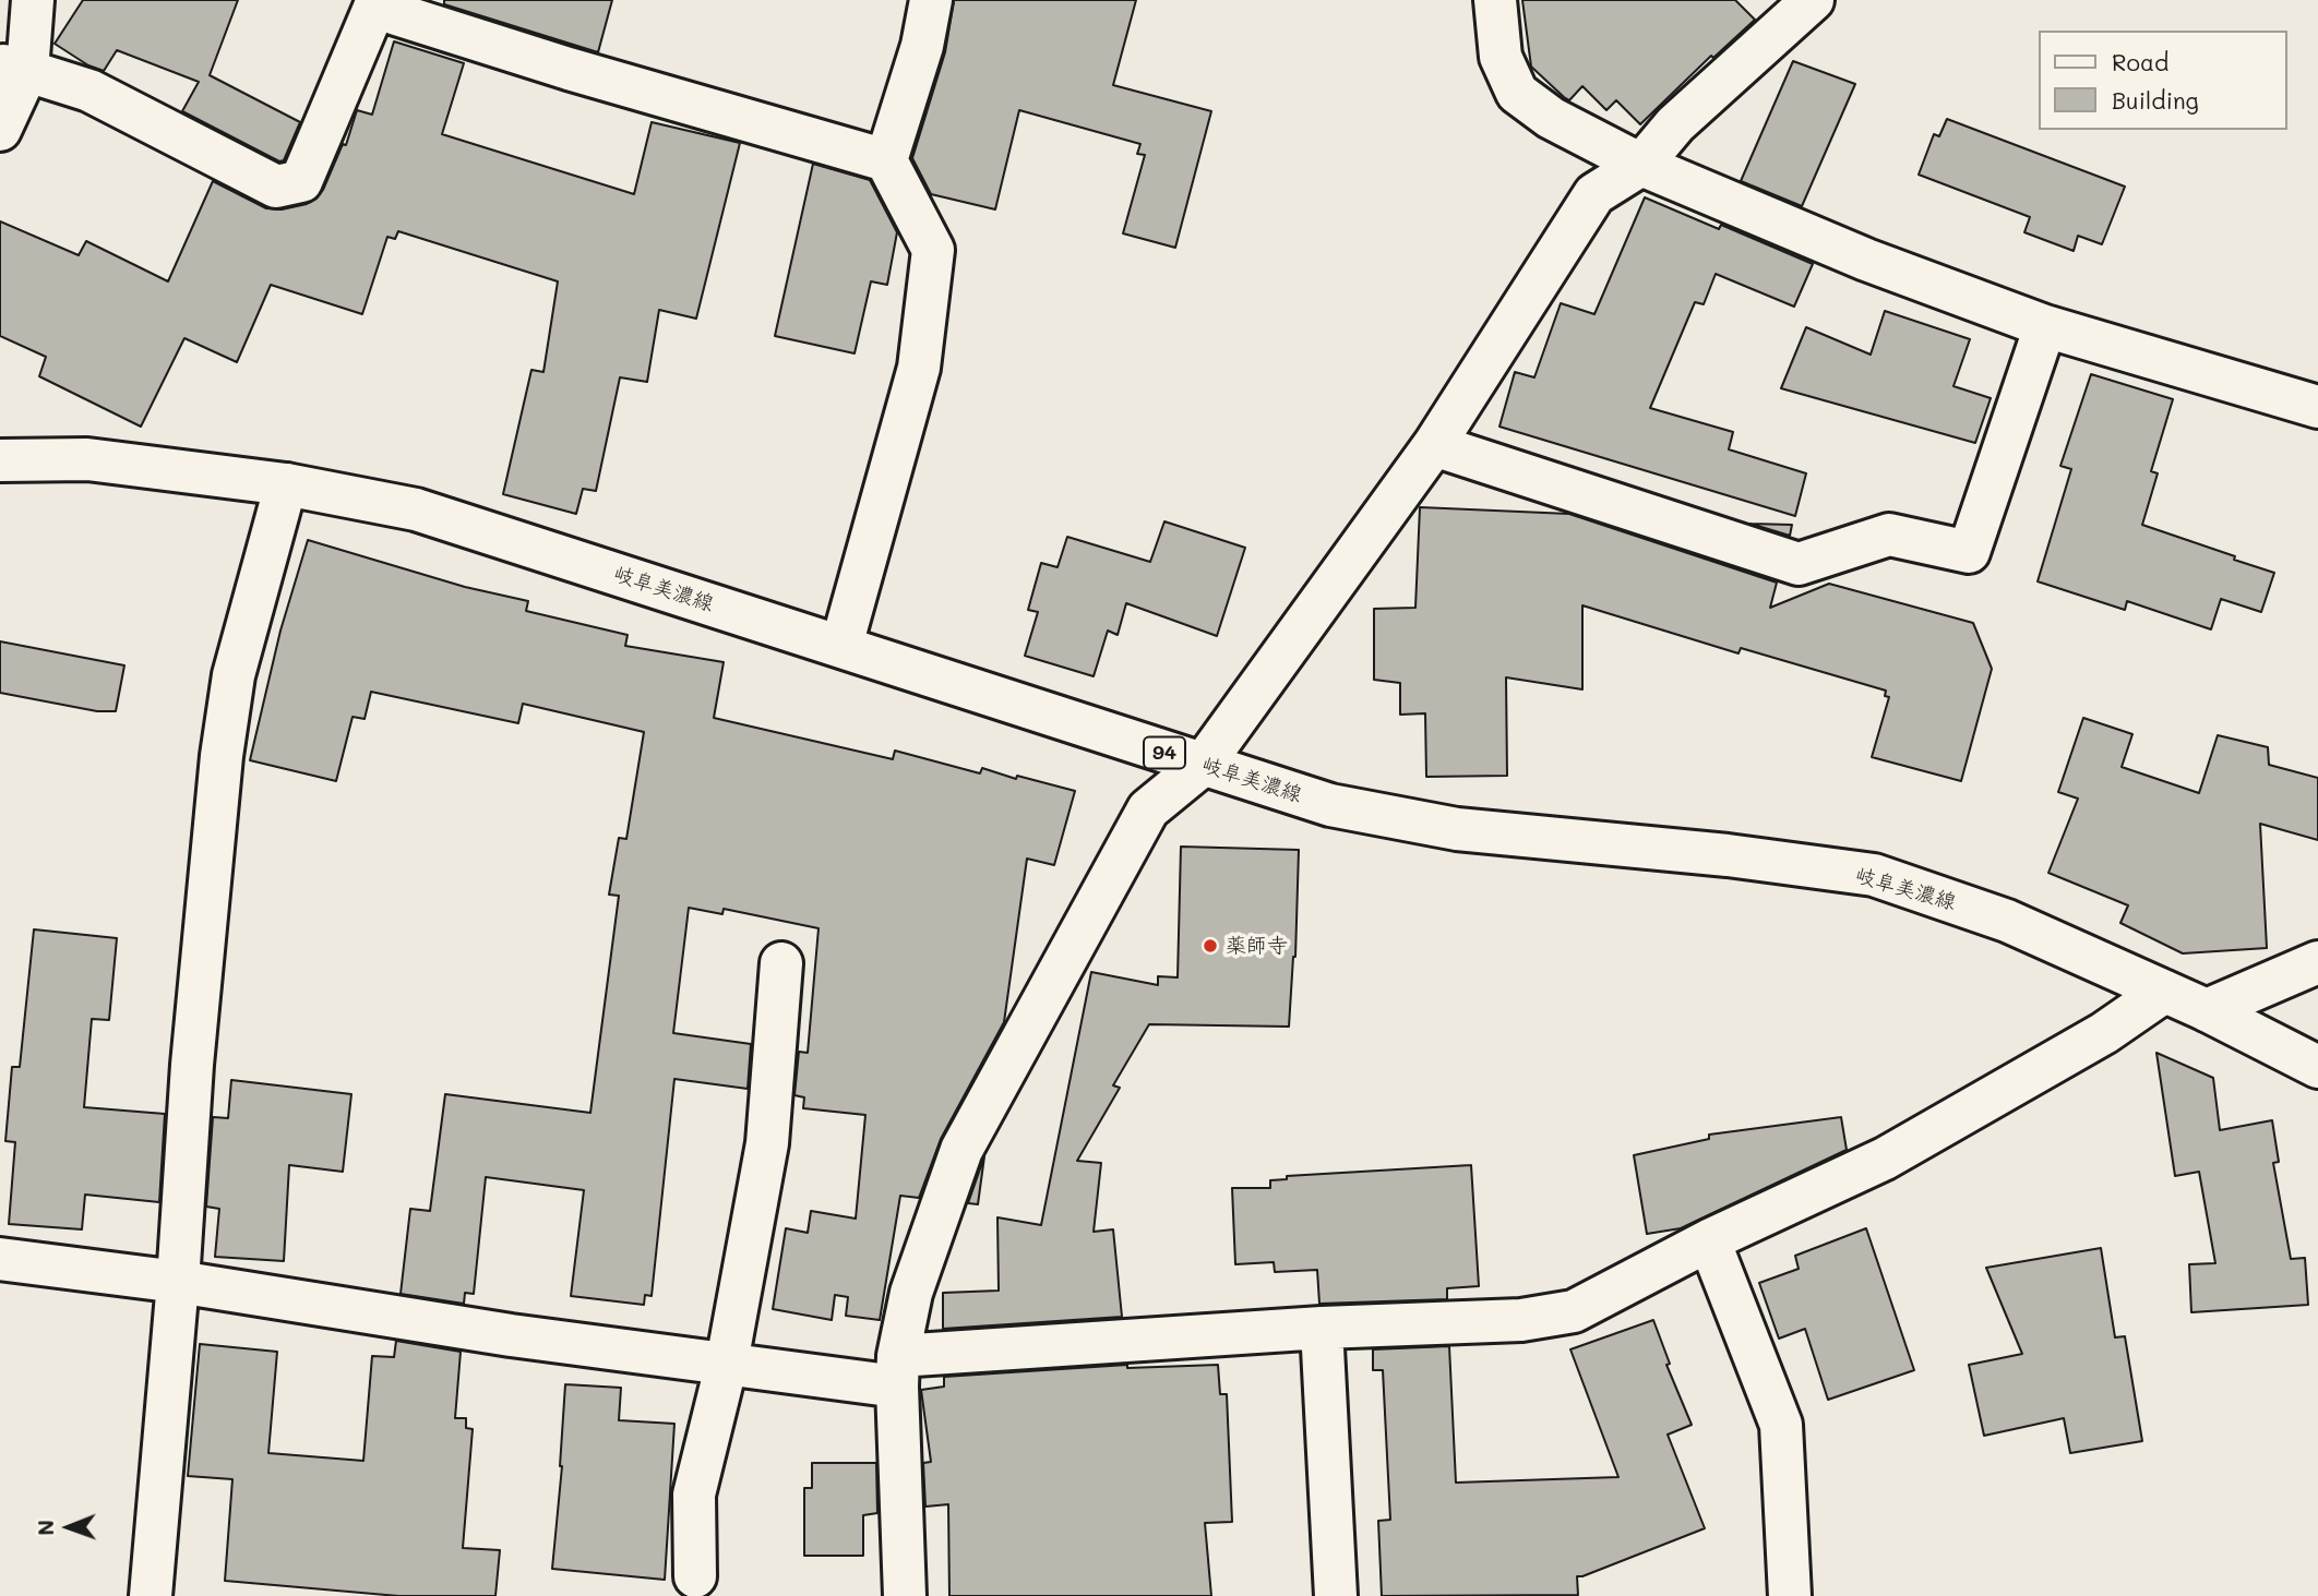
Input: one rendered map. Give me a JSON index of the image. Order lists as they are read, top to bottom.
{
  "streets": {
    "street": ["岐阜美濃線", "94"]
  },
  "places": ["薬師寺"],
  "legend": ["Road", "Building"],
  "north": "left"
}
